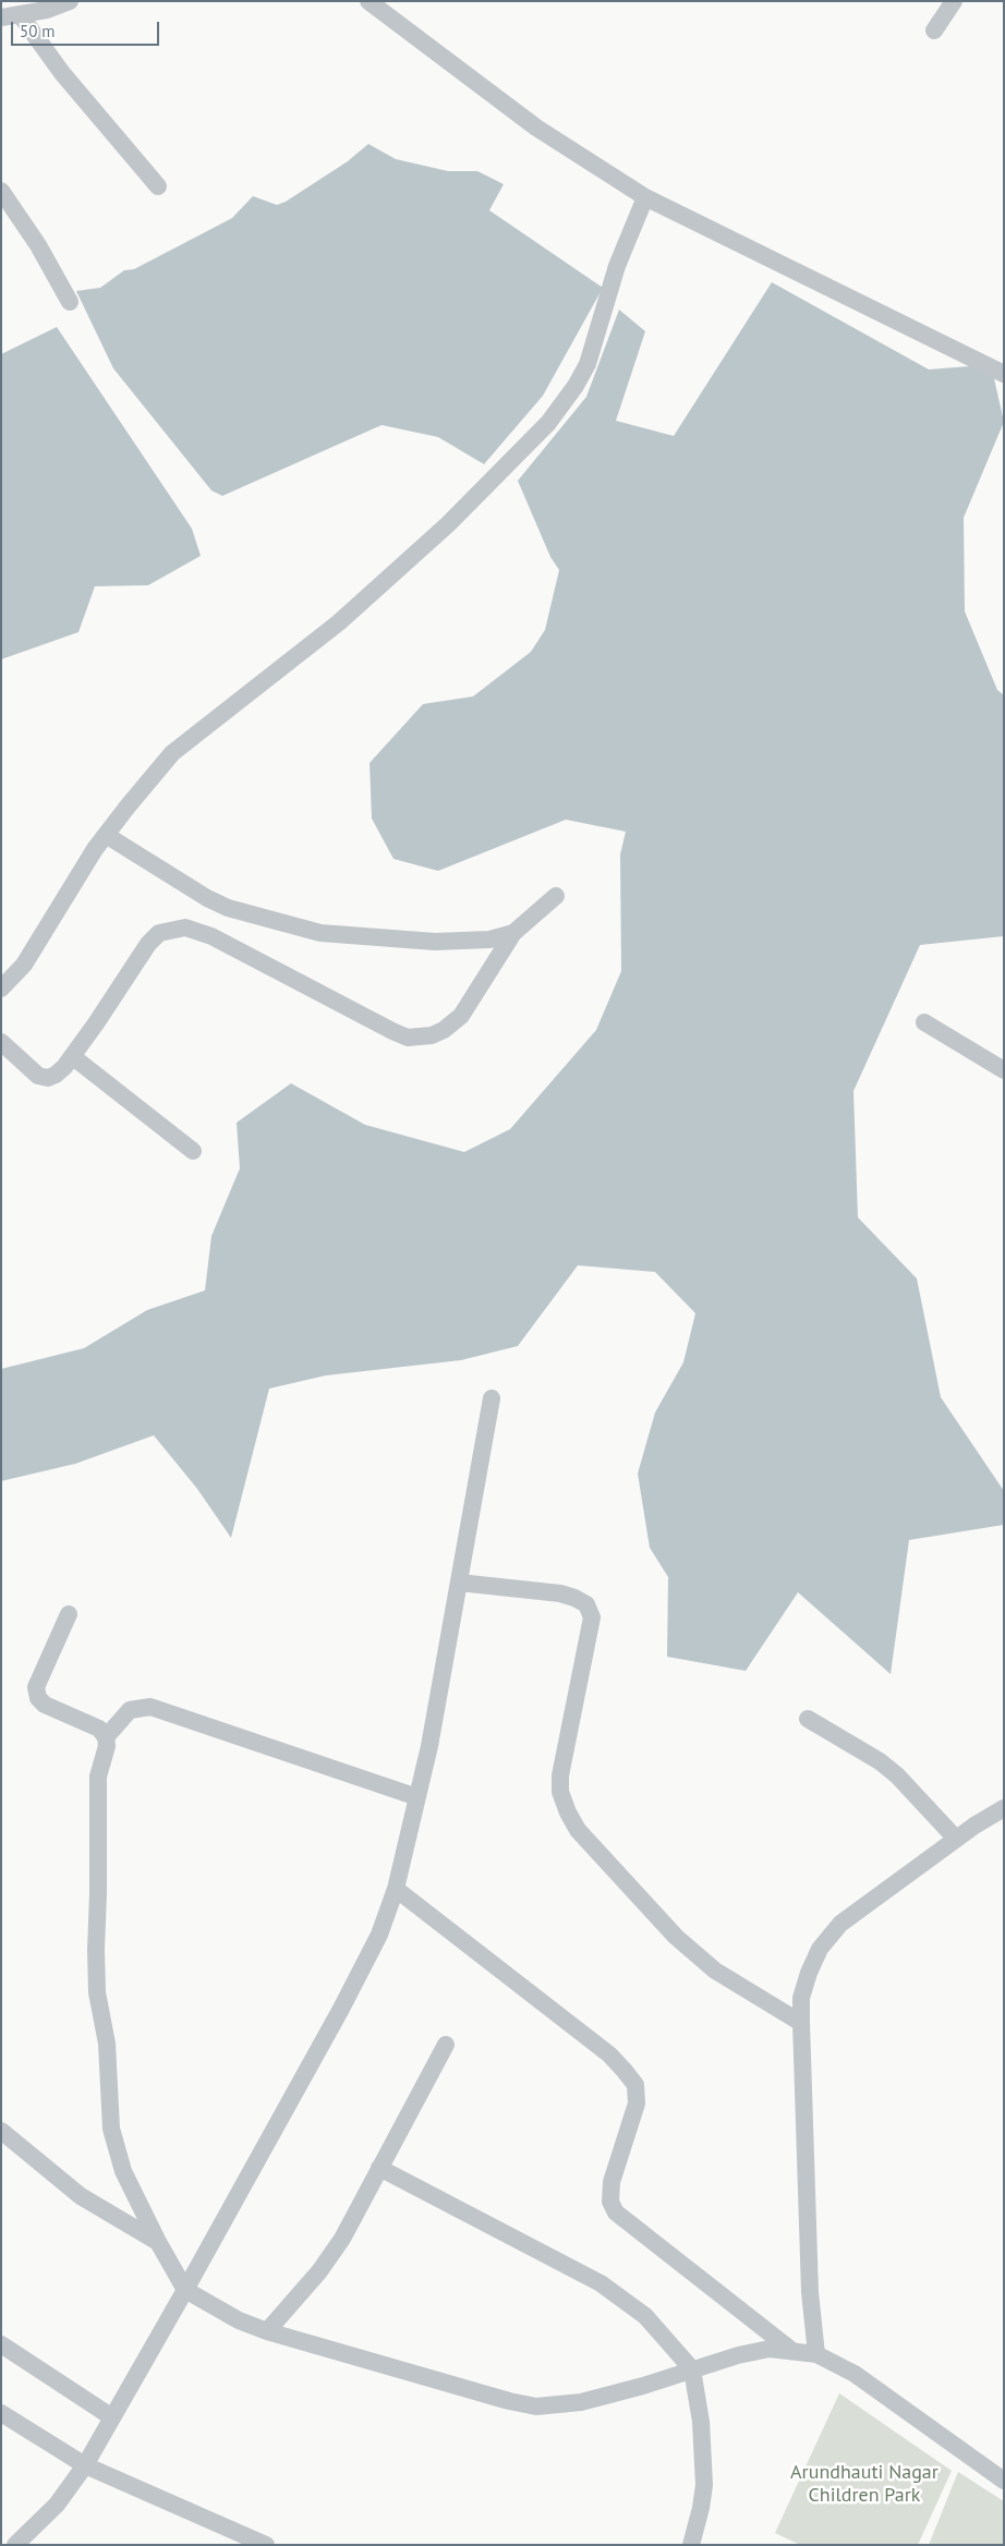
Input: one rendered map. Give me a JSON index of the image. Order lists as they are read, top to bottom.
{
  "parks": ["Arundhauti Nagar Children Park"],
  "scale_bar": "50 m"
}
